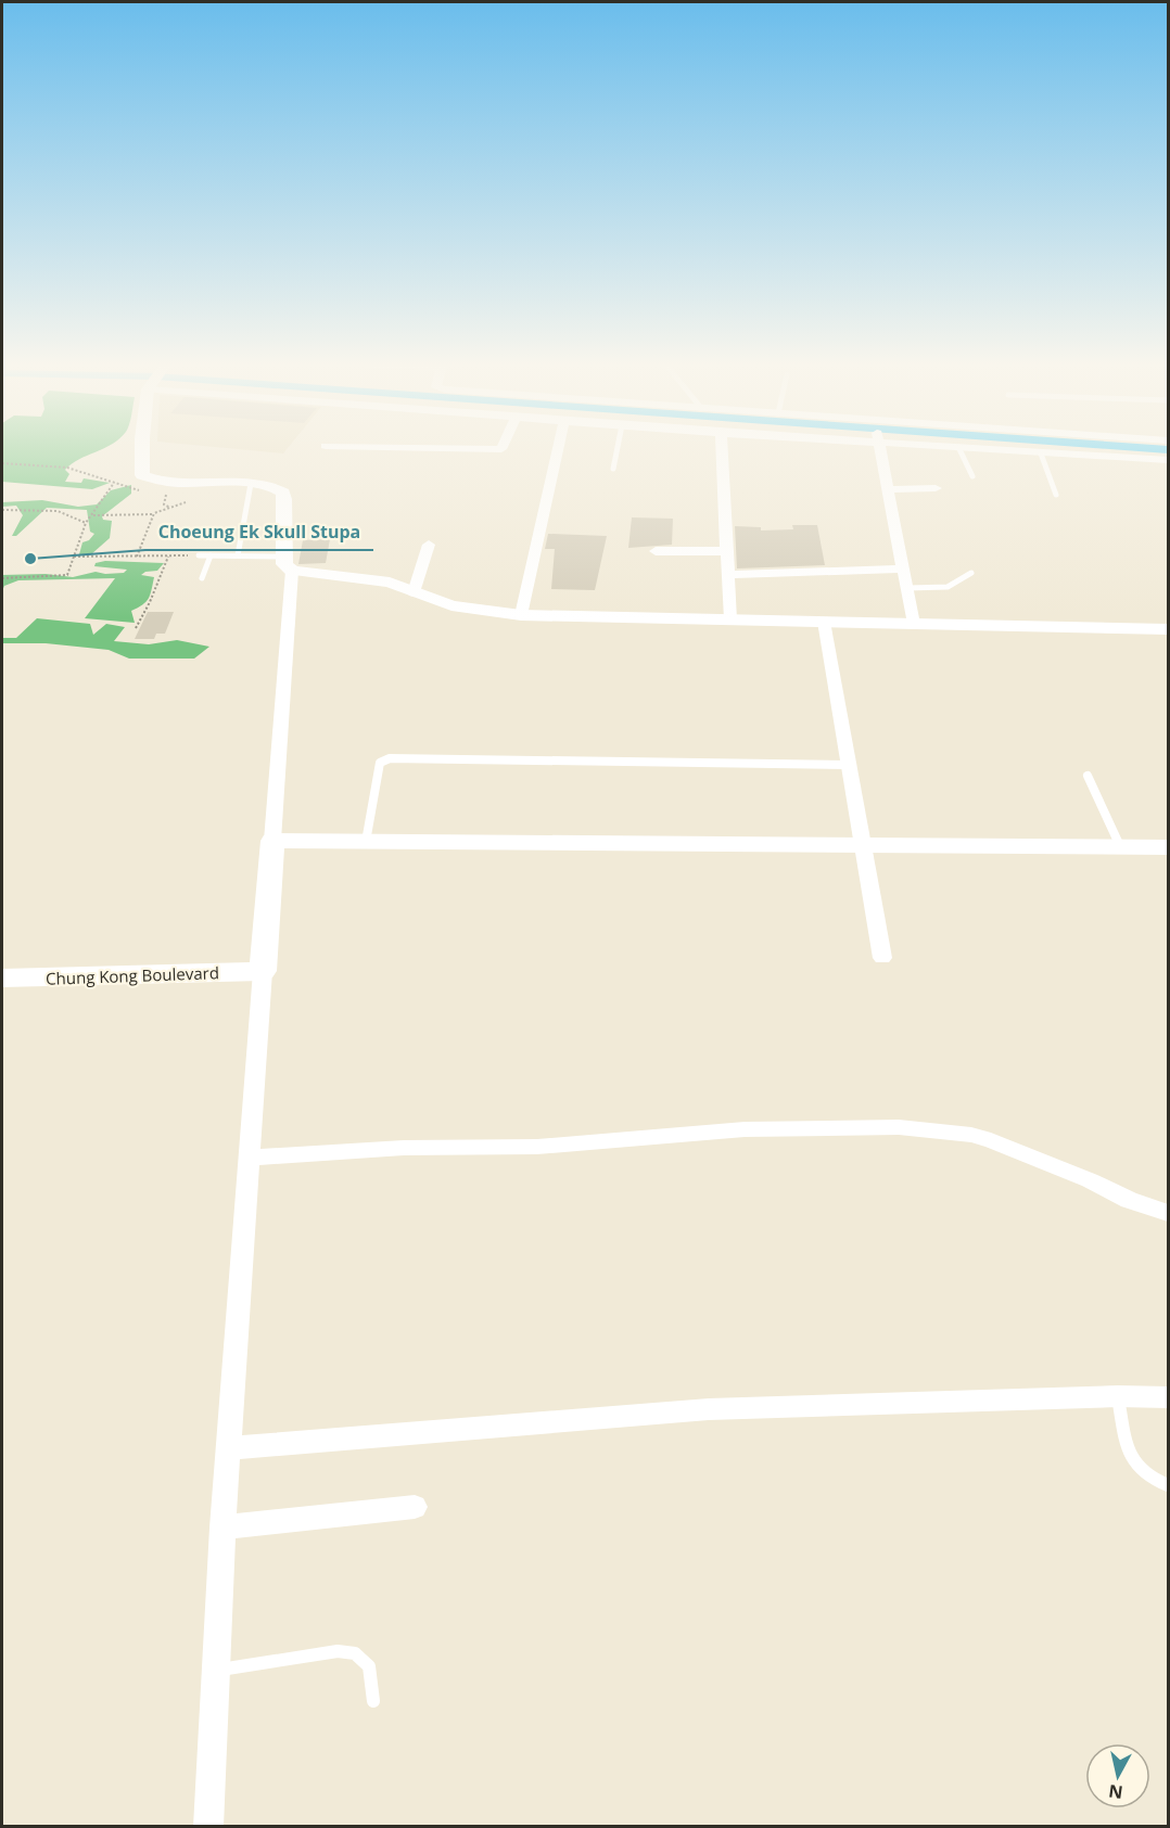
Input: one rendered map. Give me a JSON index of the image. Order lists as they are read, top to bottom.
{
  "streets": {
    "main road": ["Chung Kong Boulevard"]
  },
  "places": ["Choeung Ek Skull Stupa"],
  "north": "bottom"
}
